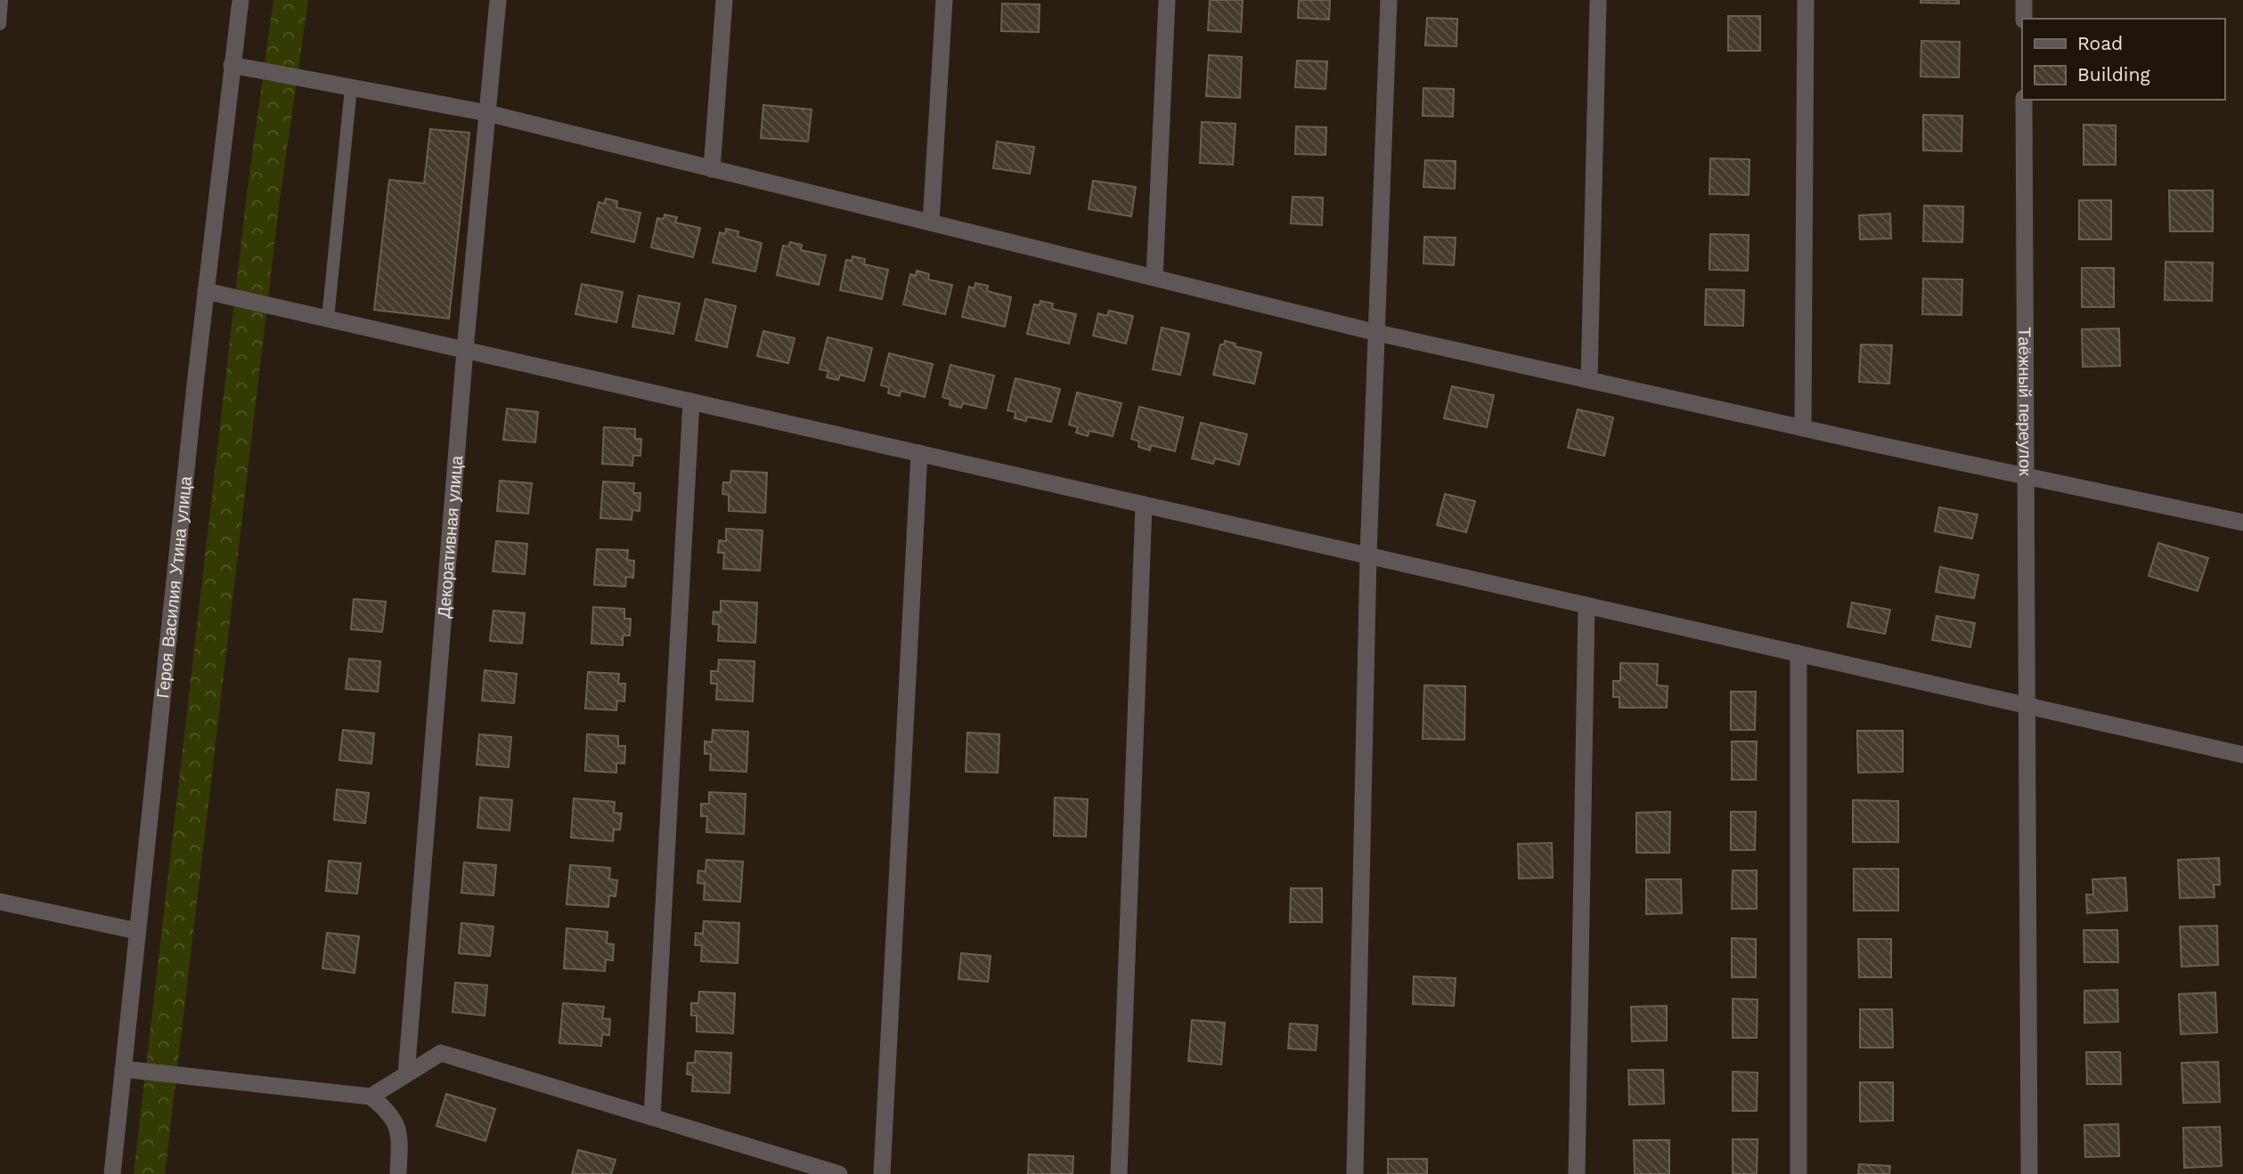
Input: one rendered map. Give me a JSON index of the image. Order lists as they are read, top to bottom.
{
  "streets": {
    "street": ["Таёжный переулок", "Декоративная улица", "Героя Василия Утина улица"]
  },
  "legend": ["Road", "Building"]
}
